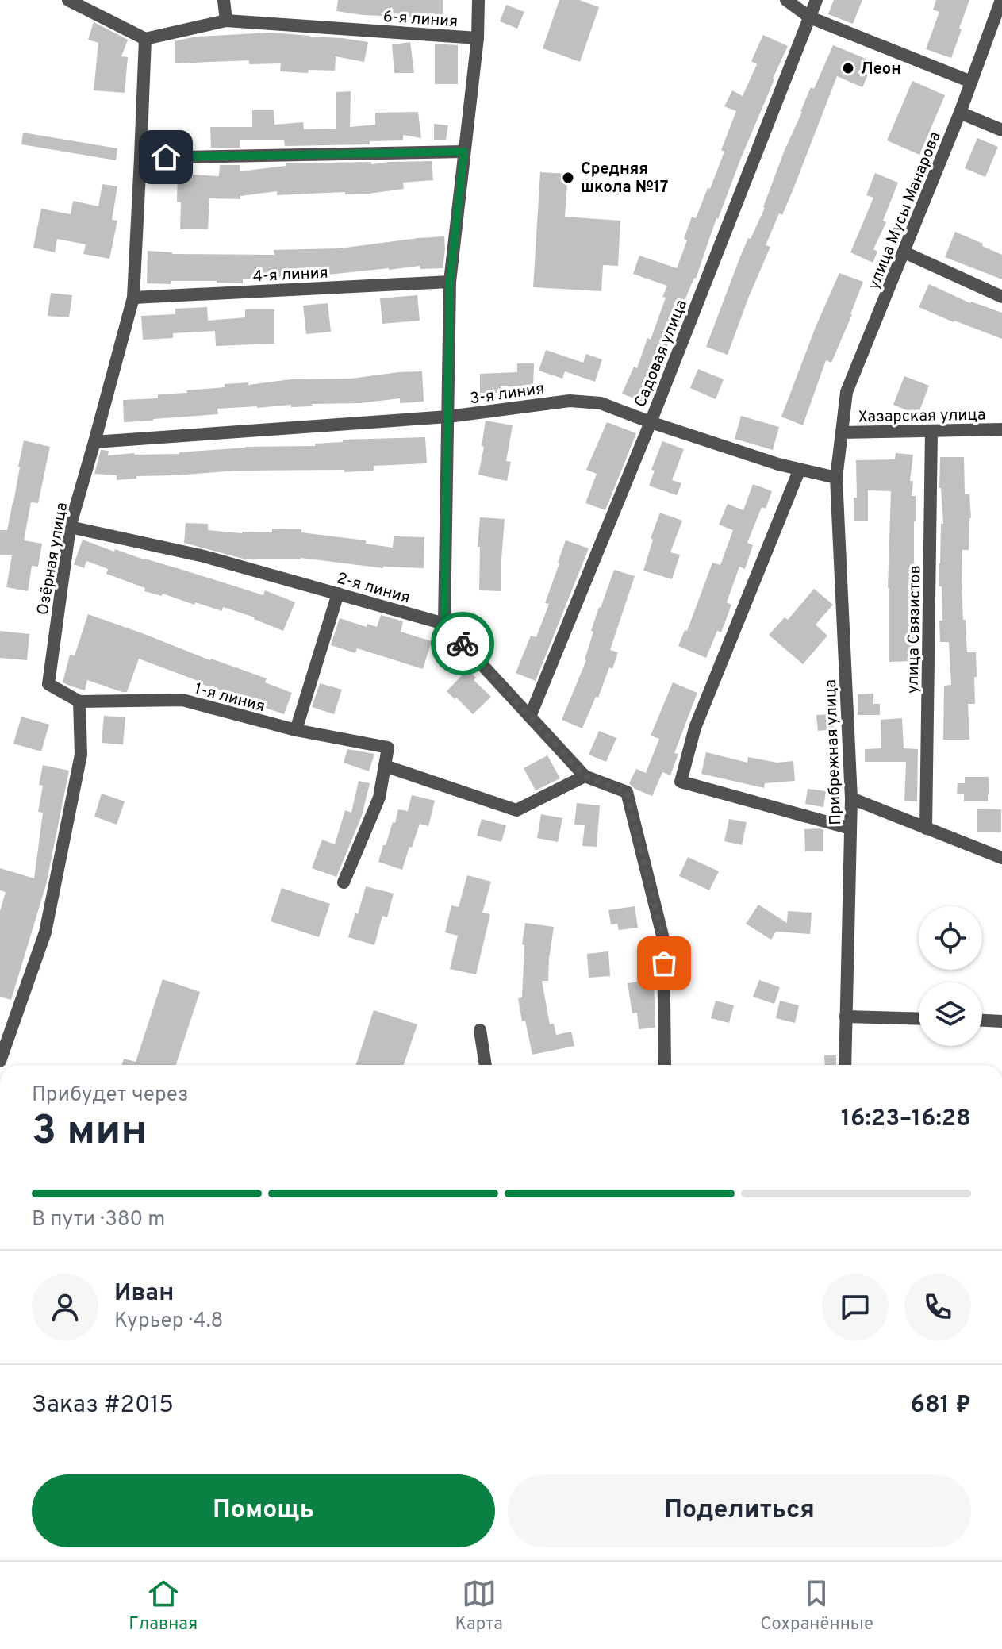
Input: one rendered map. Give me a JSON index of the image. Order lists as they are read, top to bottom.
{
  "streets": {
    "street": [
      "6-я линия",
      "улица Мусы Манарова",
      "4-я линия",
      "Садовая улица",
      "3-я линия",
      "Хазарская улица",
      "Озёрная улица",
      "2-я линия",
      "улица Связистов",
      "1-я линия",
      "Прибрежная улица"
    ]
  },
  "crossings": [
    ["6-я линия", "Озёрная улица"],
    ["улица Мусы Манарова", "Хазарская улица"],
    ["улица Мусы Манарова", "Прибрежная улица"],
    ["4-я линия", "Озёрная улица"],
    ["Садовая улица", "3-я линия"],
    ["3-я линия", "Озёрная улица"],
    ["3-я линия", "Прибрежная улица"],
    ["Хазарская улица", "улица Связистов"],
    ["Хазарская улица", "Прибрежная улица"],
    ["Озёрная улица", "2-я линия"],
    ["Озёрная улица", "1-я линия"]
  ],
  "places": ["Леон", "Средняя школа №17"],
  "page": {
    "heading": ["3 мин", "Прибудет через", "16:23–16:28"],
    "panel": [
      "Иван",
      "Курьер · 4.8",
      "Заказ #2015",
      "681 ₽"
    ],
    "bar": "В пути · 380 m",
    "buttons": ["Помощь", "Поделиться"],
    "tabs": ["Главная", "Карта", "Сохранённые"]
  }
}
